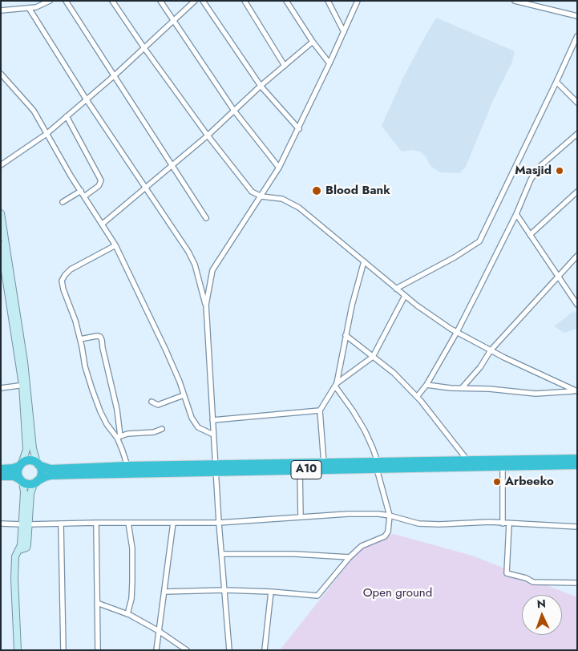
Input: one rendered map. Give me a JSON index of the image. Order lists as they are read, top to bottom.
{
  "streets": {
    "highway": ["A10"]
  },
  "parks": ["Open ground"],
  "places": ["Masjid", "Blood Bank", "Arbeeko"],
  "north": "top"
}
